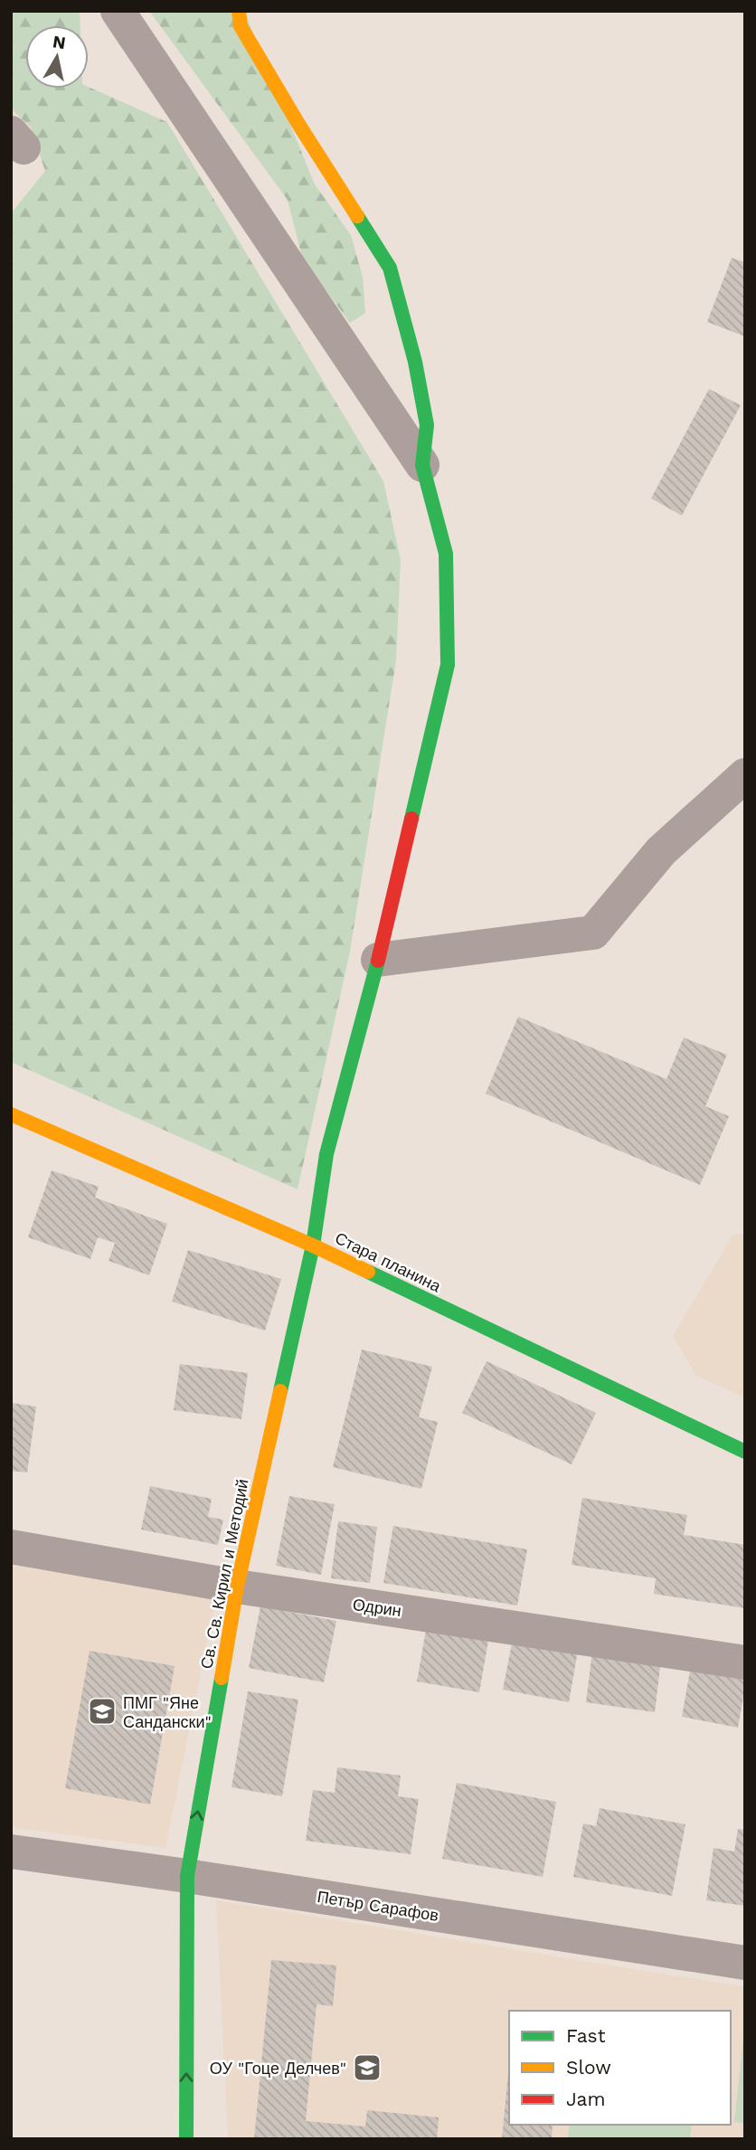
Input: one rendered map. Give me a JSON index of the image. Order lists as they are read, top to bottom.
{
  "streets": {
    "street": [
      "Стара планина",
      "Св. Св. Кирил и Методий",
      "Одрин",
      "Петър Сарафов"
    ]
  },
  "crossings": [
    ["Стара планина", "Св. Св. Кирил и Методий"],
    ["Св. Св. Кирил и Методий", "Одрин"],
    ["Св. Св. Кирил и Методий", "Петър Сарафов"]
  ],
  "places": {
    "school or university": ["ПМГ \"Яне Сандански\"", "ОУ \"Гоце Делчев\""]
  },
  "legend": ["Fast", "Slow", "Jam"],
  "north": "top"
}
